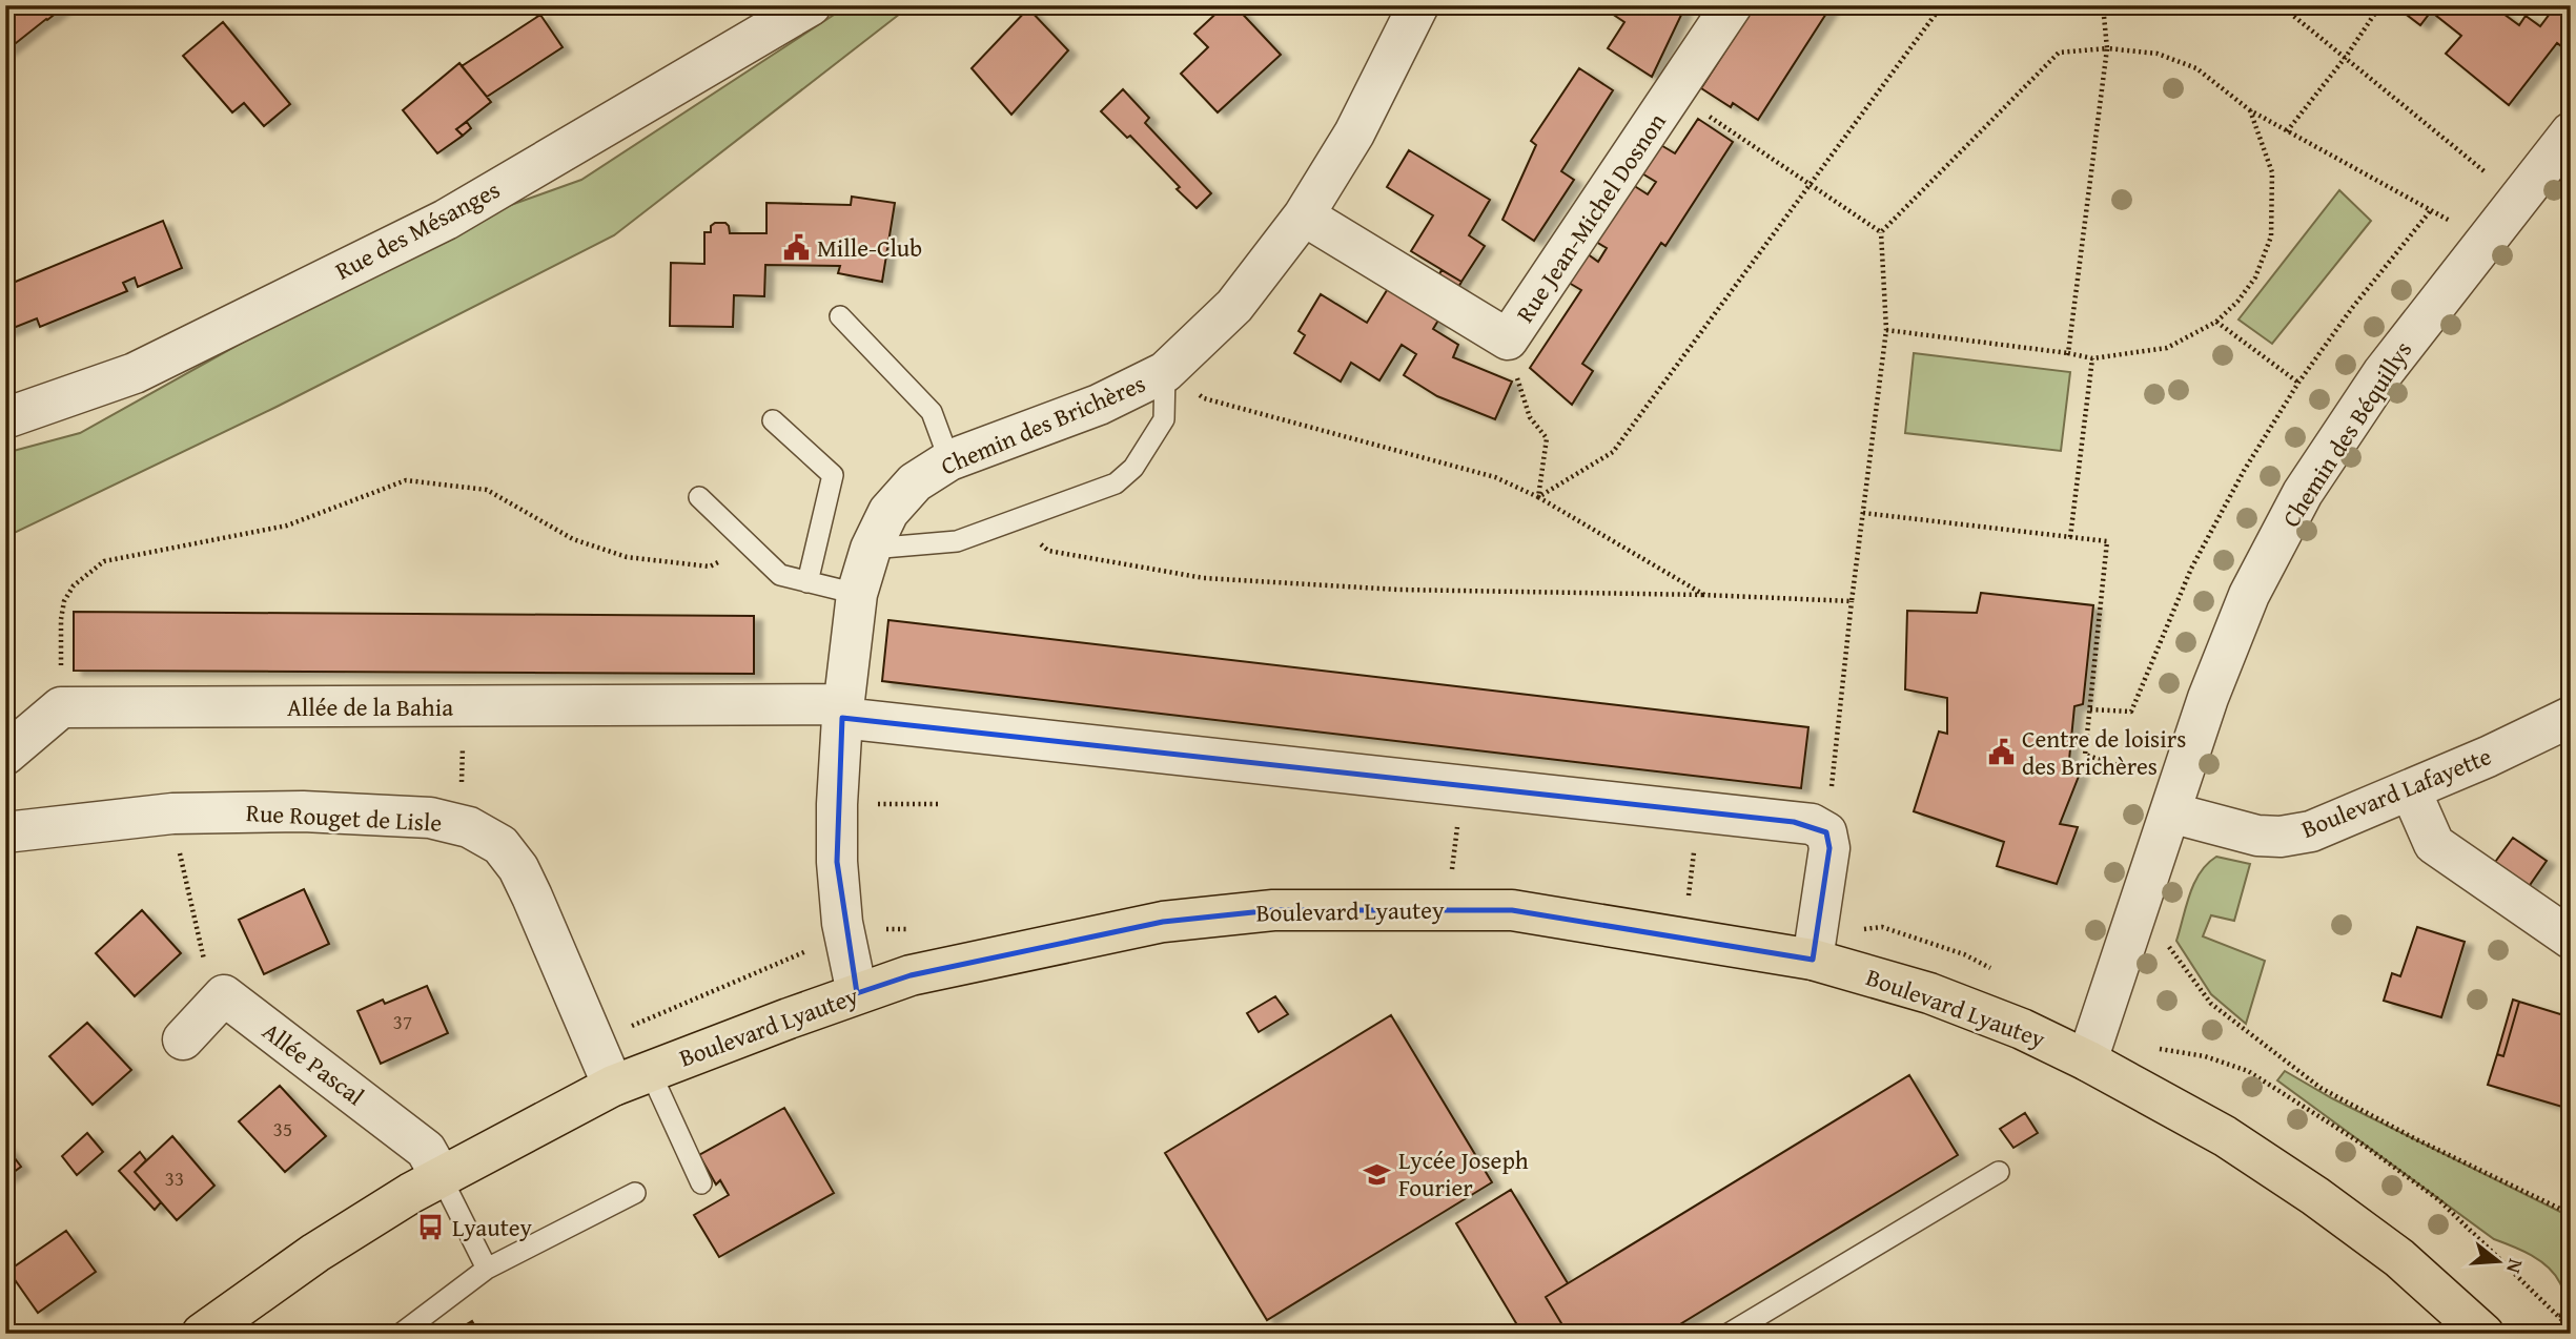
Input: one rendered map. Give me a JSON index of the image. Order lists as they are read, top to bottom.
{
  "streets": {
    "main road": ["Boulevard Lyautey"],
    "street": [
      "Rue Jean-Michel Dosnon",
      "Rue des Mésanges",
      "Chemin des Brichères",
      "Chemin des Béquillys",
      "Allée de la Bahia",
      "Boulevard Lafayette",
      "Rue Rouget de Lisle",
      "Allée Pascal"
    ]
  },
  "crossings": [
    ["Rue Jean-Michel Dosnon", "Chemin des Brichères"],
    ["Chemin des Brichères", "Allée de la Bahia"],
    ["Chemin des Brichères", "Boulevard Lyautey"],
    ["Chemin des Béquillys", "Boulevard Lafayette"],
    ["Rue Rouget de Lisle", "Boulevard Lyautey"],
    ["Boulevard Lyautey", "Allée Pascal"]
  ],
  "places": {
    "public building": ["Mille-Club", "Centre de loisirs des Brichères"],
    "school or university": ["Lycée Joseph Fourier"],
    "bus stop": ["Lyautey"]
  },
  "house_numbers": ["37", "35", "33"],
  "north": "right"
}
